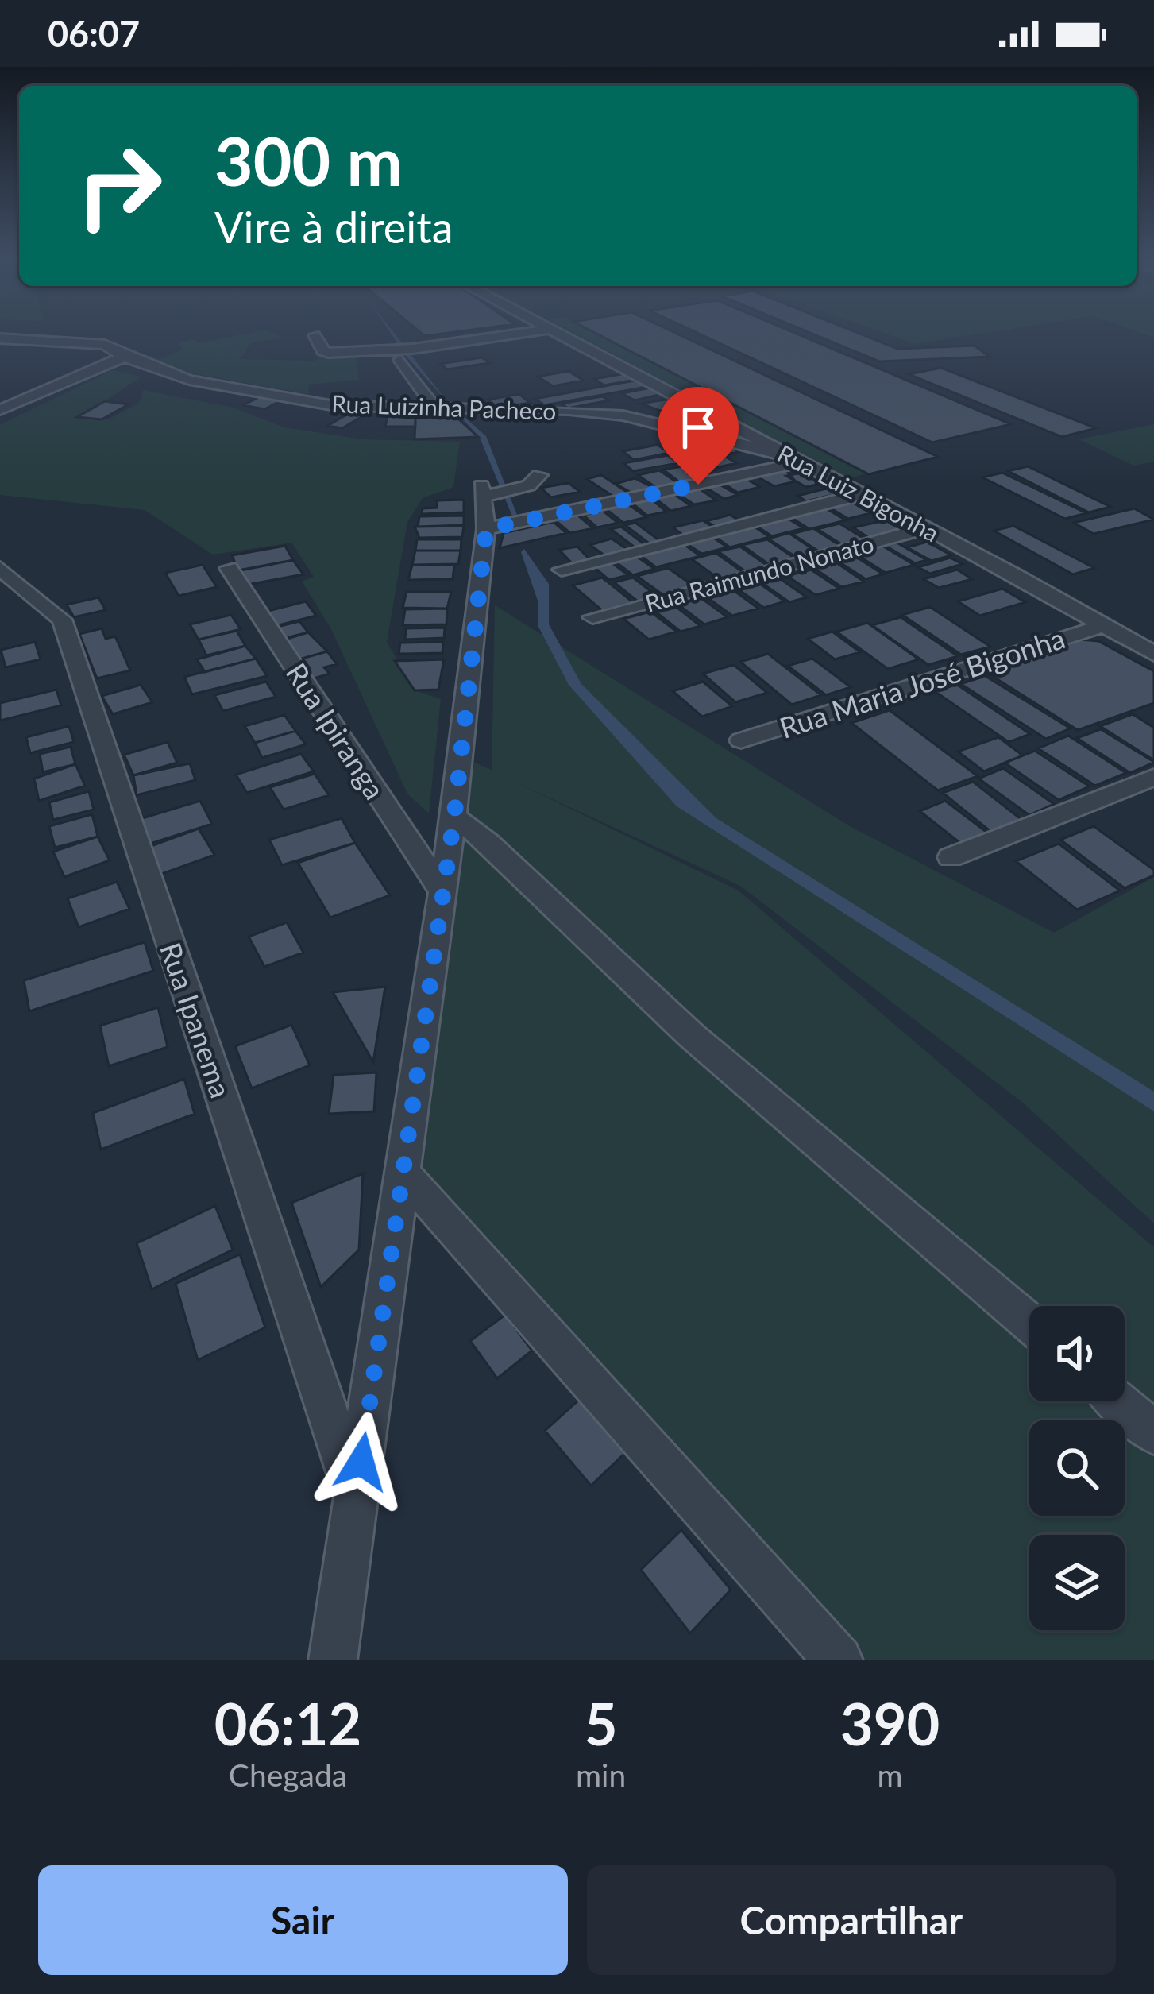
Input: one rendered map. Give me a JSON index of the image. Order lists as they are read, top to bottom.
{
  "streets": {
    "street": [
      "Rua Luizinha Pacheco",
      "Rua Luiz Bigonha",
      "Rua Raimundo Nonato",
      "Rua Maria José Bigonha",
      "Rua Ipiranga",
      "Rua Ipanema"
    ]
  },
  "crossings": [
    ["Rua Luizinha Pacheco", "Rua Luiz Bigonha"],
    ["Rua Luiz Bigonha", "Rua Raimundo Nonato"],
    ["Rua Luiz Bigonha", "Rua Maria José Bigonha"]
  ],
  "page": {
    "status": "06:07",
    "turn": ["300 m", "Vire à direita"],
    "eta": [
      "06:12",
      "Chegada",
      "5",
      "min",
      "390",
      "m"
    ],
    "buttons": ["Sair", "Compartilhar"]
  }
}
